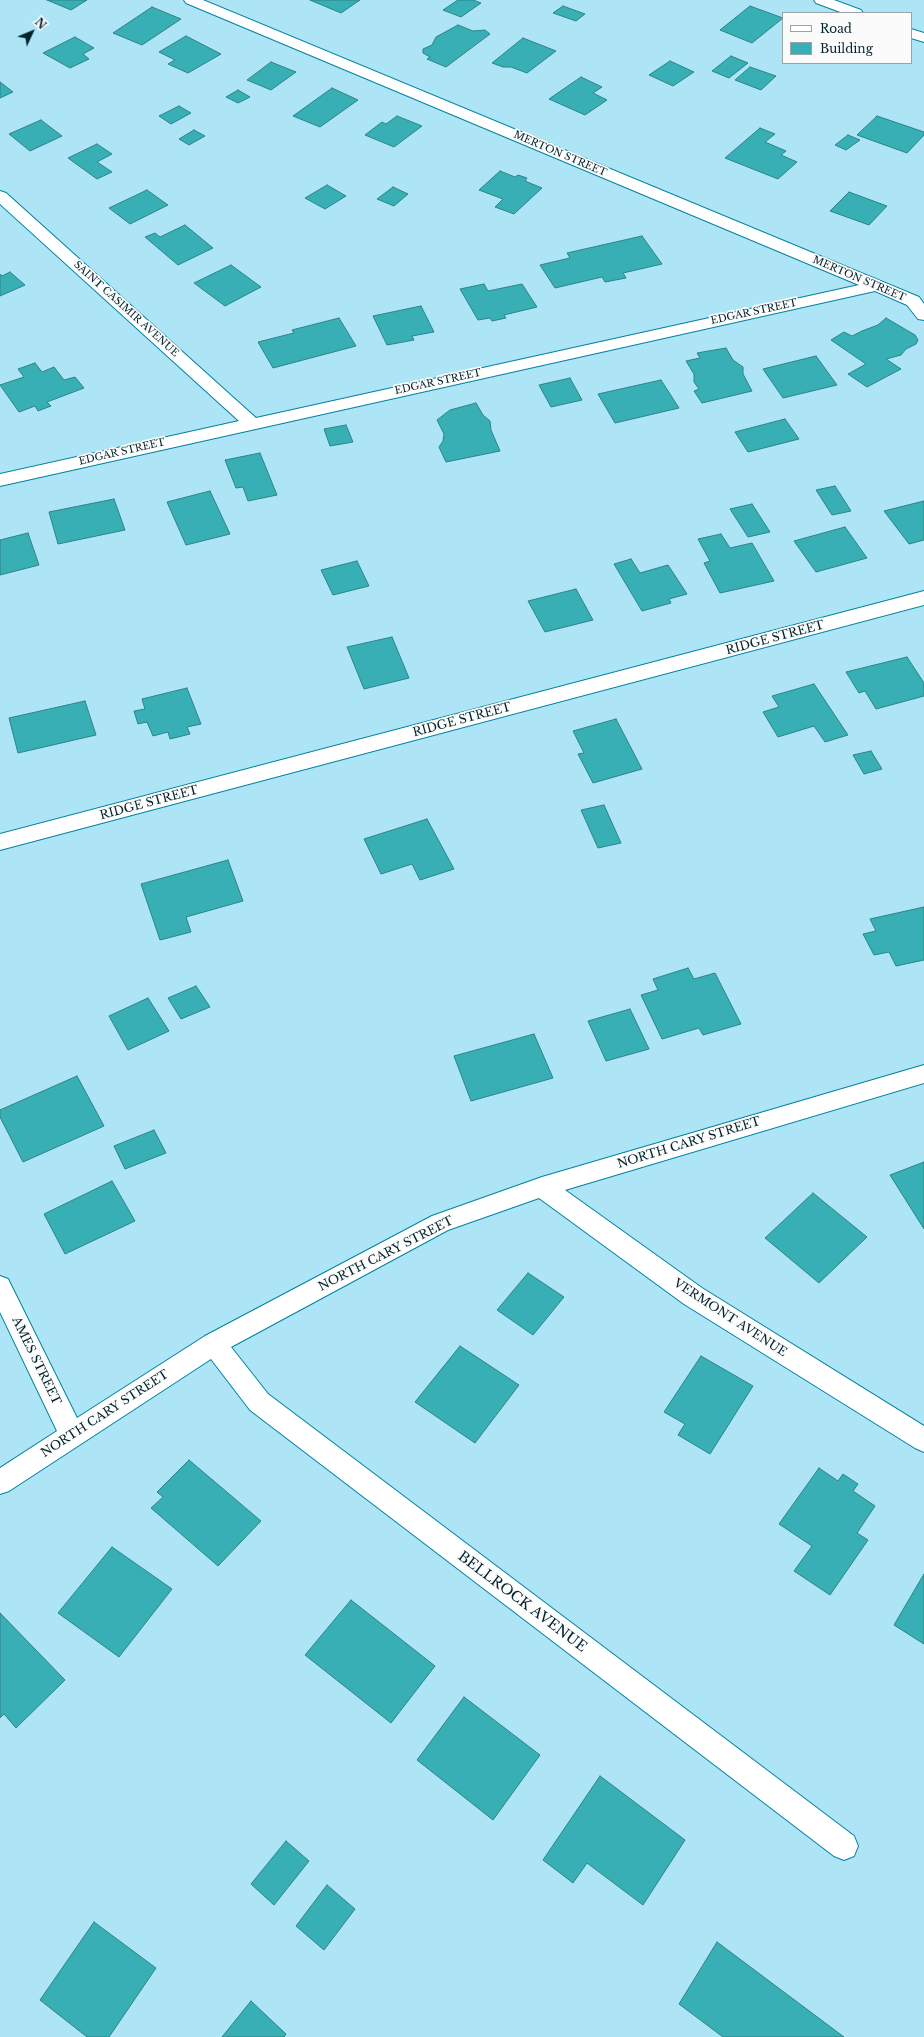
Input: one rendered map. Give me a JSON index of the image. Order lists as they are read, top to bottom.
{
  "streets": {
    "street": [
      "MERTON STREET",
      "SAINT CASIMIR AVENUE",
      "EDGAR STREET",
      "RIDGE STREET",
      "NORTH CARY STREET",
      "VERMONT AVENUE",
      "AMES STREET",
      "BELLROCK AVENUE"
    ]
  },
  "crossings": [
    ["MERTON STREET", "EDGAR STREET"],
    ["SAINT CASIMIR AVENUE", "EDGAR STREET"],
    ["NORTH CARY STREET", "VERMONT AVENUE"],
    ["NORTH CARY STREET", "AMES STREET"],
    ["NORTH CARY STREET", "BELLROCK AVENUE"]
  ],
  "legend": ["Road", "Building"],
  "north": "top right"
}
